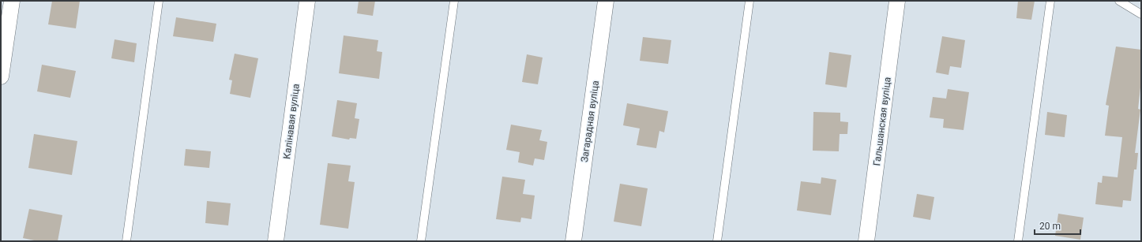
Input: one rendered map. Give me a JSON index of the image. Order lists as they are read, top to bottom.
{
  "streets": {
    "street": ["Калінавая вуліца", "Загарадная вуліца", "Гальшанская вуліца"]
  },
  "scale_bar": "20 m"
}
